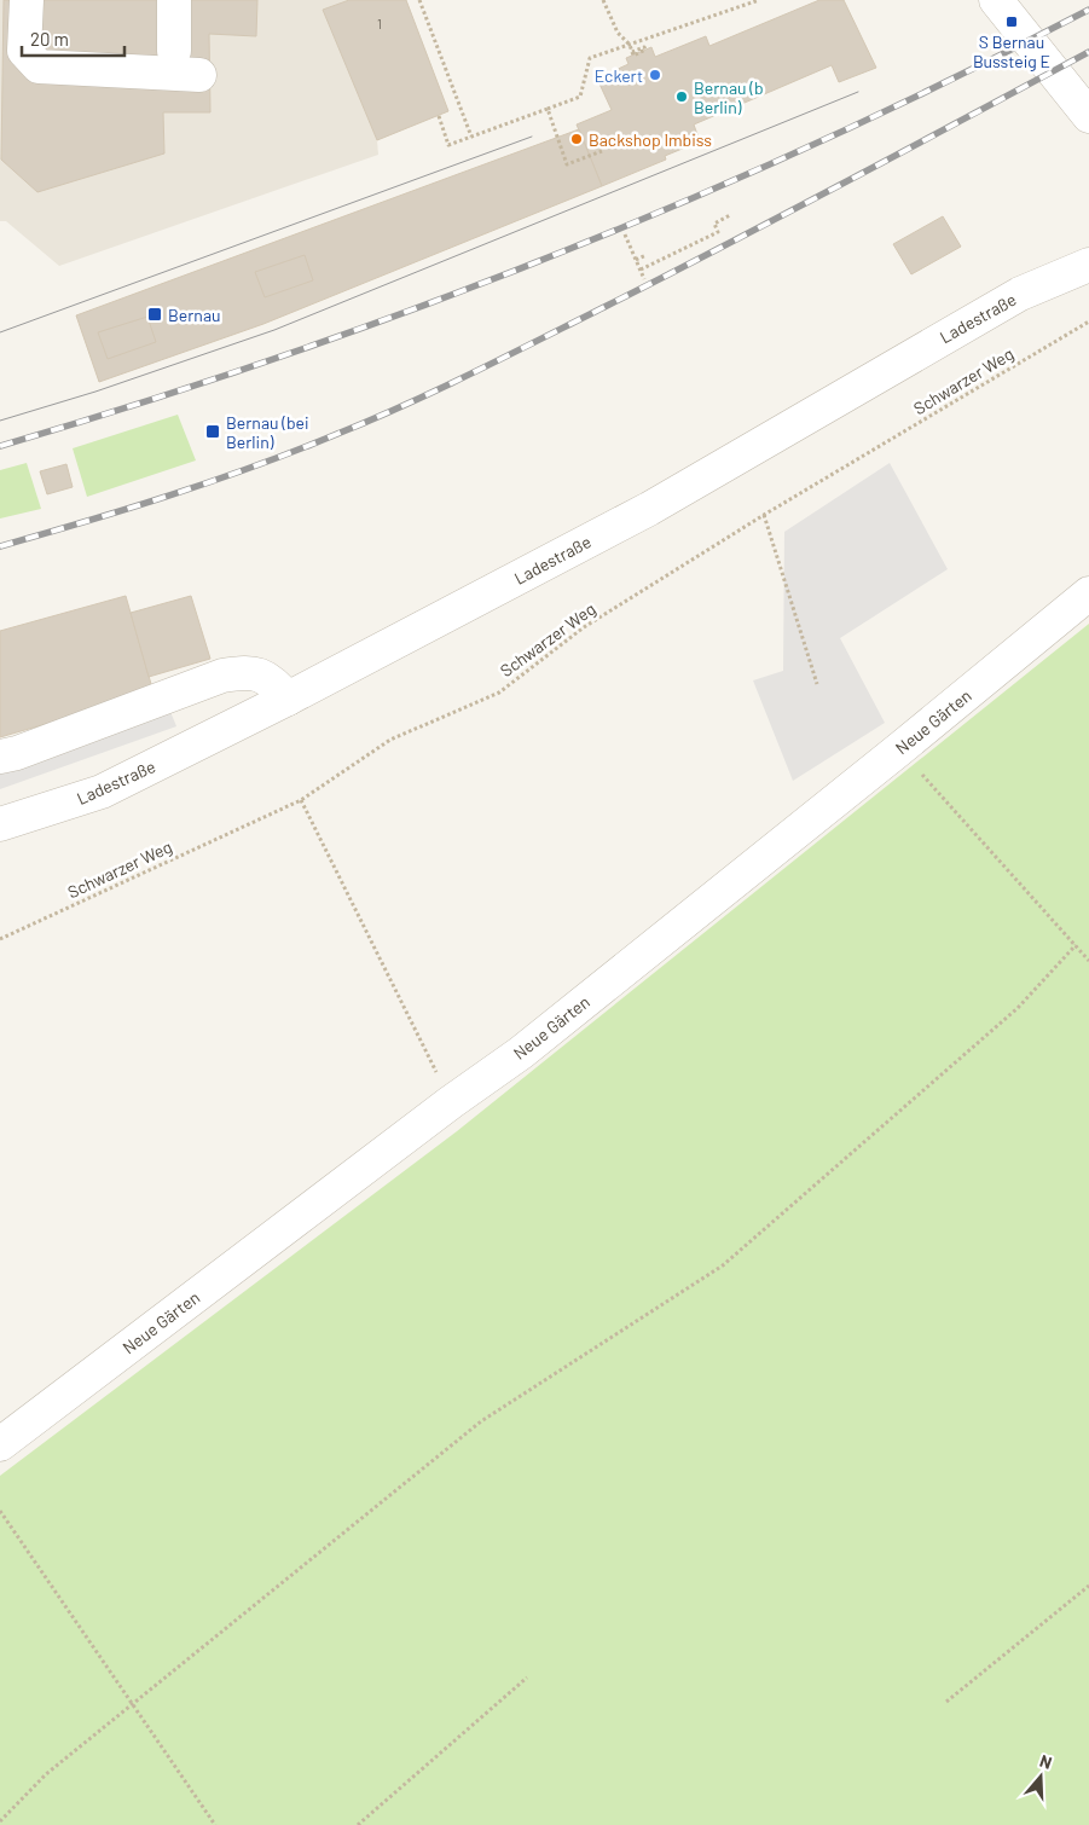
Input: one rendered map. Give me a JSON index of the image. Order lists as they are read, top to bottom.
{
  "streets": {
    "street": ["Ladestraße", "Neue Gärten"],
    "path": ["Schwarzer Weg"]
  },
  "places": {
    "transit": ["S Bernau Bussteig E", "Bernau", "Bernau (bei Berlin)"],
    "other": ["Eckert", "Bernau (b Berlin)", "Backshop Imbiss"]
  },
  "house_numbers": ["1"],
  "scale_bar": "20 m",
  "north": "top"
}
